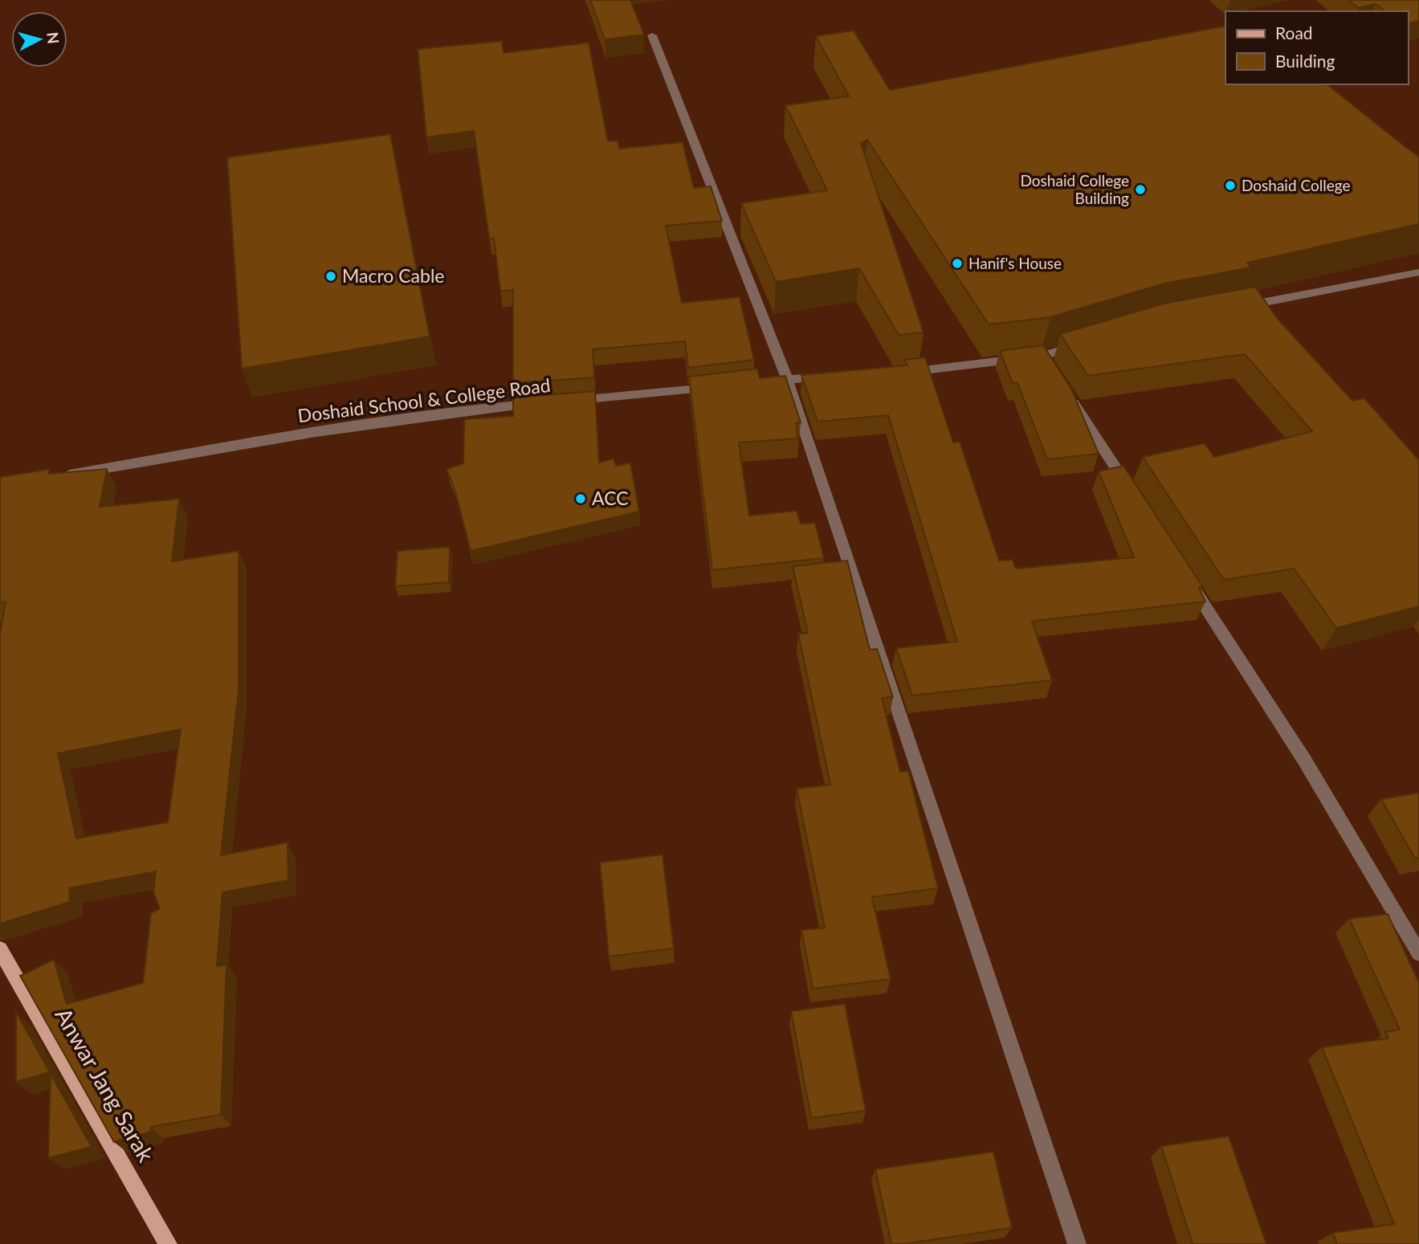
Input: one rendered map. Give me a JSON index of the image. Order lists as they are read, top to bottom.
{
  "streets": {
    "main road": ["Anwar Jang Sarak"],
    "street": ["Doshaid School & College Road"]
  },
  "places": [
    "Doshaid College",
    "Doshaid College Building",
    "Hanif's House",
    "Macro Cable",
    "ACC"
  ],
  "legend": ["Road", "Building"],
  "north": "right"
}
